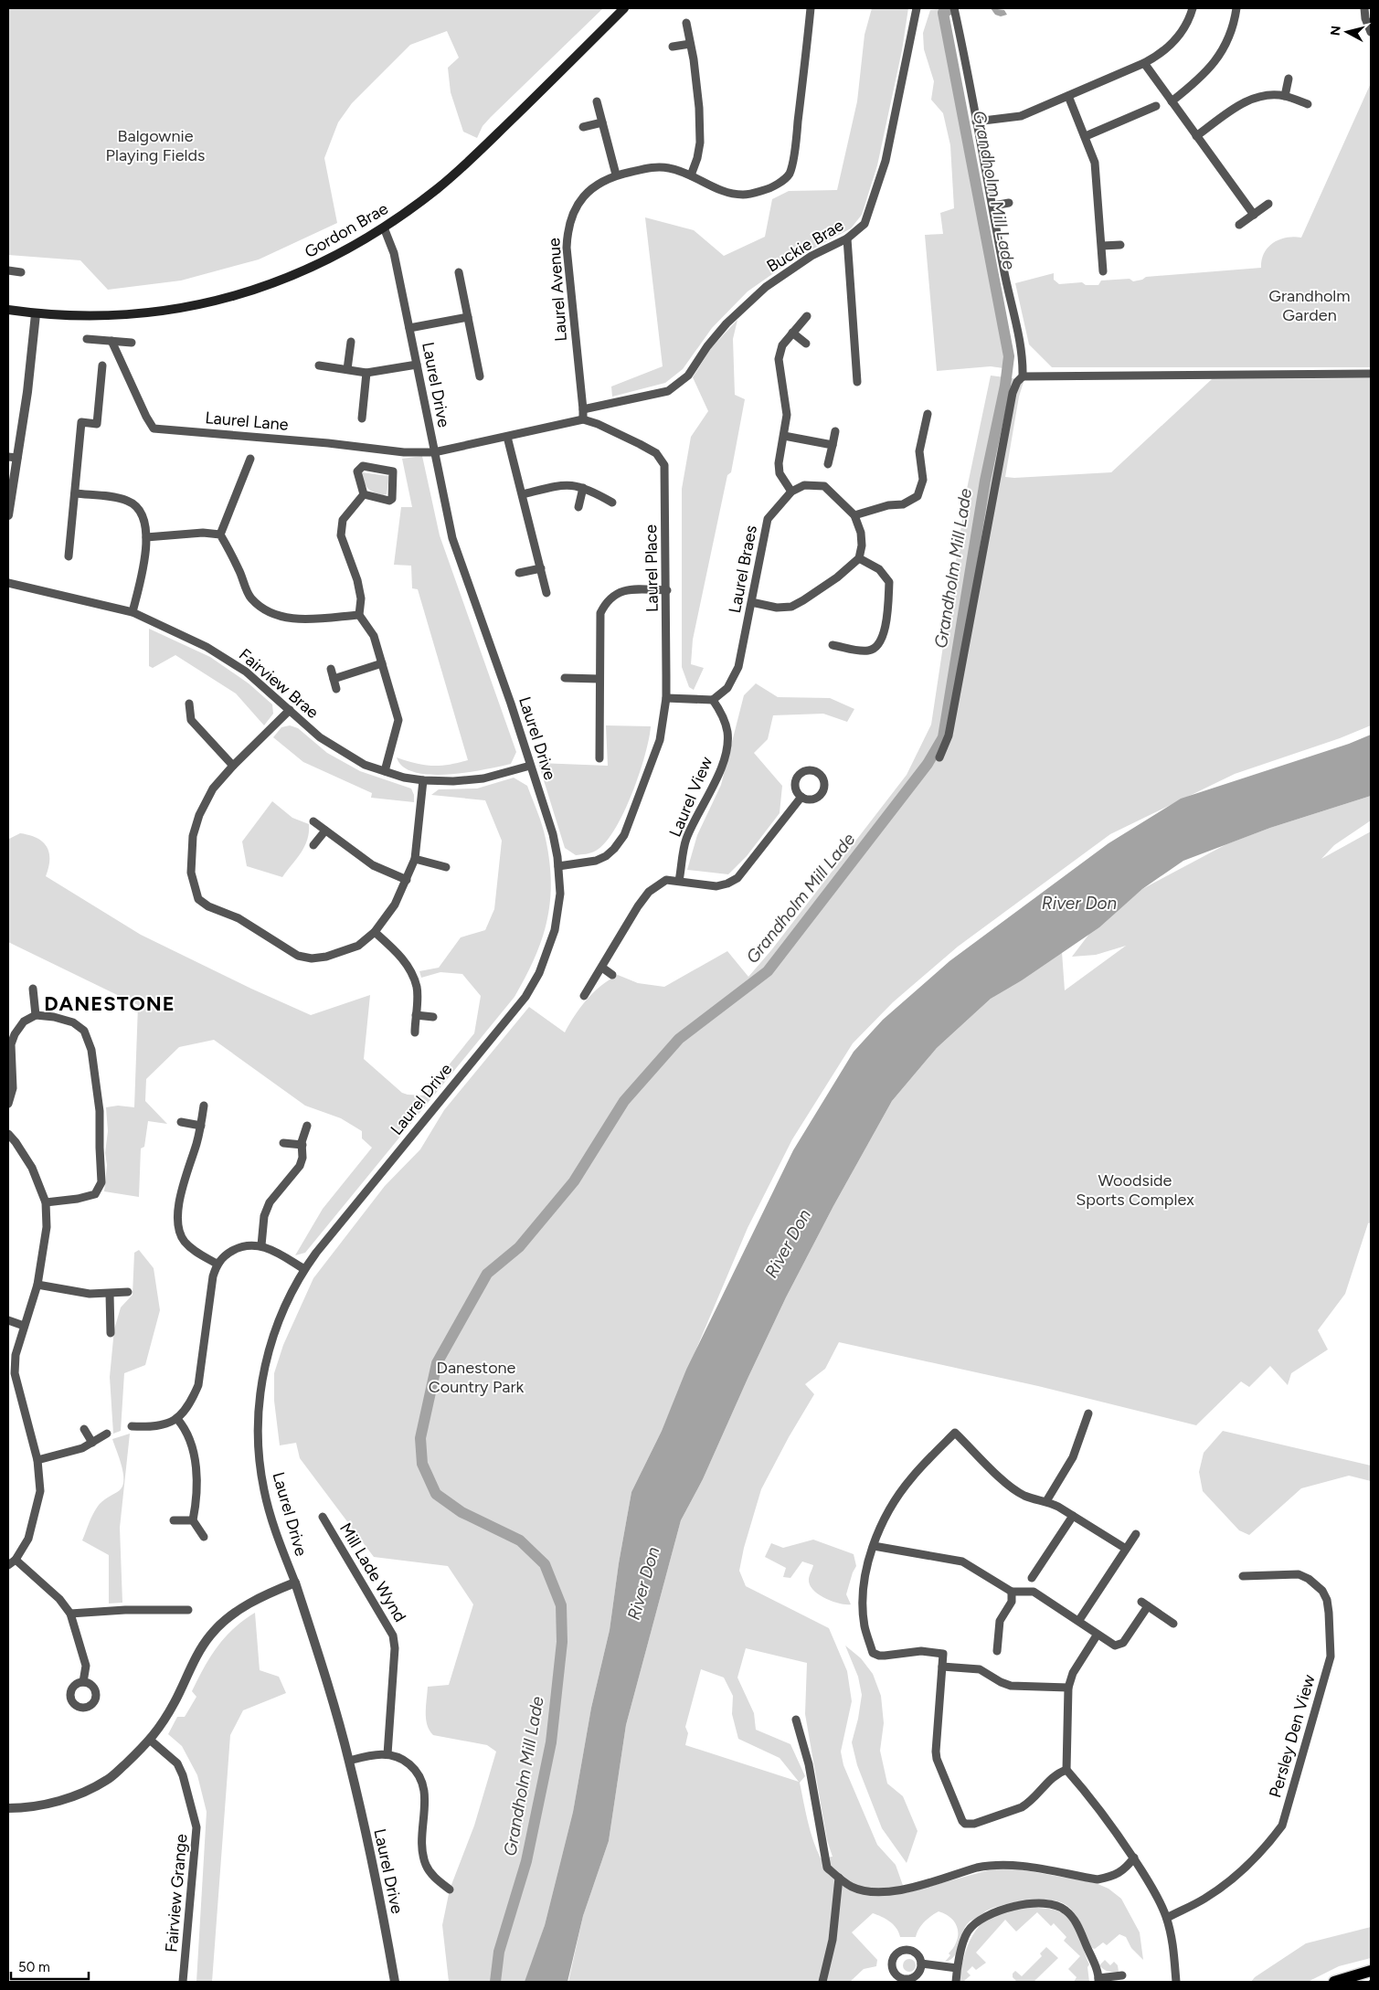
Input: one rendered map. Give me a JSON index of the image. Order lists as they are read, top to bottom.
{
  "streets": {
    "main road": ["Gordon Brae"],
    "street": [
      "Buckie Brae",
      "Laurel Avenue",
      "Laurel Drive",
      "Laurel Lane",
      "Laurel Place",
      "Laurel Braes",
      "Fairview Brae",
      "Laurel View",
      "Mill Lade Wynd",
      "Persley Den View",
      "Fairview Grange"
    ]
  },
  "crossings": [
    ["Gordon Brae", "Laurel Drive"],
    ["Buckie Brae", "Laurel Avenue"],
    ["Laurel Avenue", "Laurel Place"],
    ["Laurel Drive", "Laurel Lane"],
    ["Laurel Drive", "Laurel Place"],
    ["Laurel Drive", "Fairview Brae"],
    ["Laurel Braes", "Laurel View"]
  ],
  "districts": ["DANESTONE"],
  "water": ["Grandholm Mill Lade", "River Don"],
  "parks": [
    "Balgownie Playing Fields",
    "Grandholm Garden",
    "Woodside Sports Complex",
    "Danestone Country Park"
  ],
  "scale_bar": "50 m",
  "north": "left"
}
